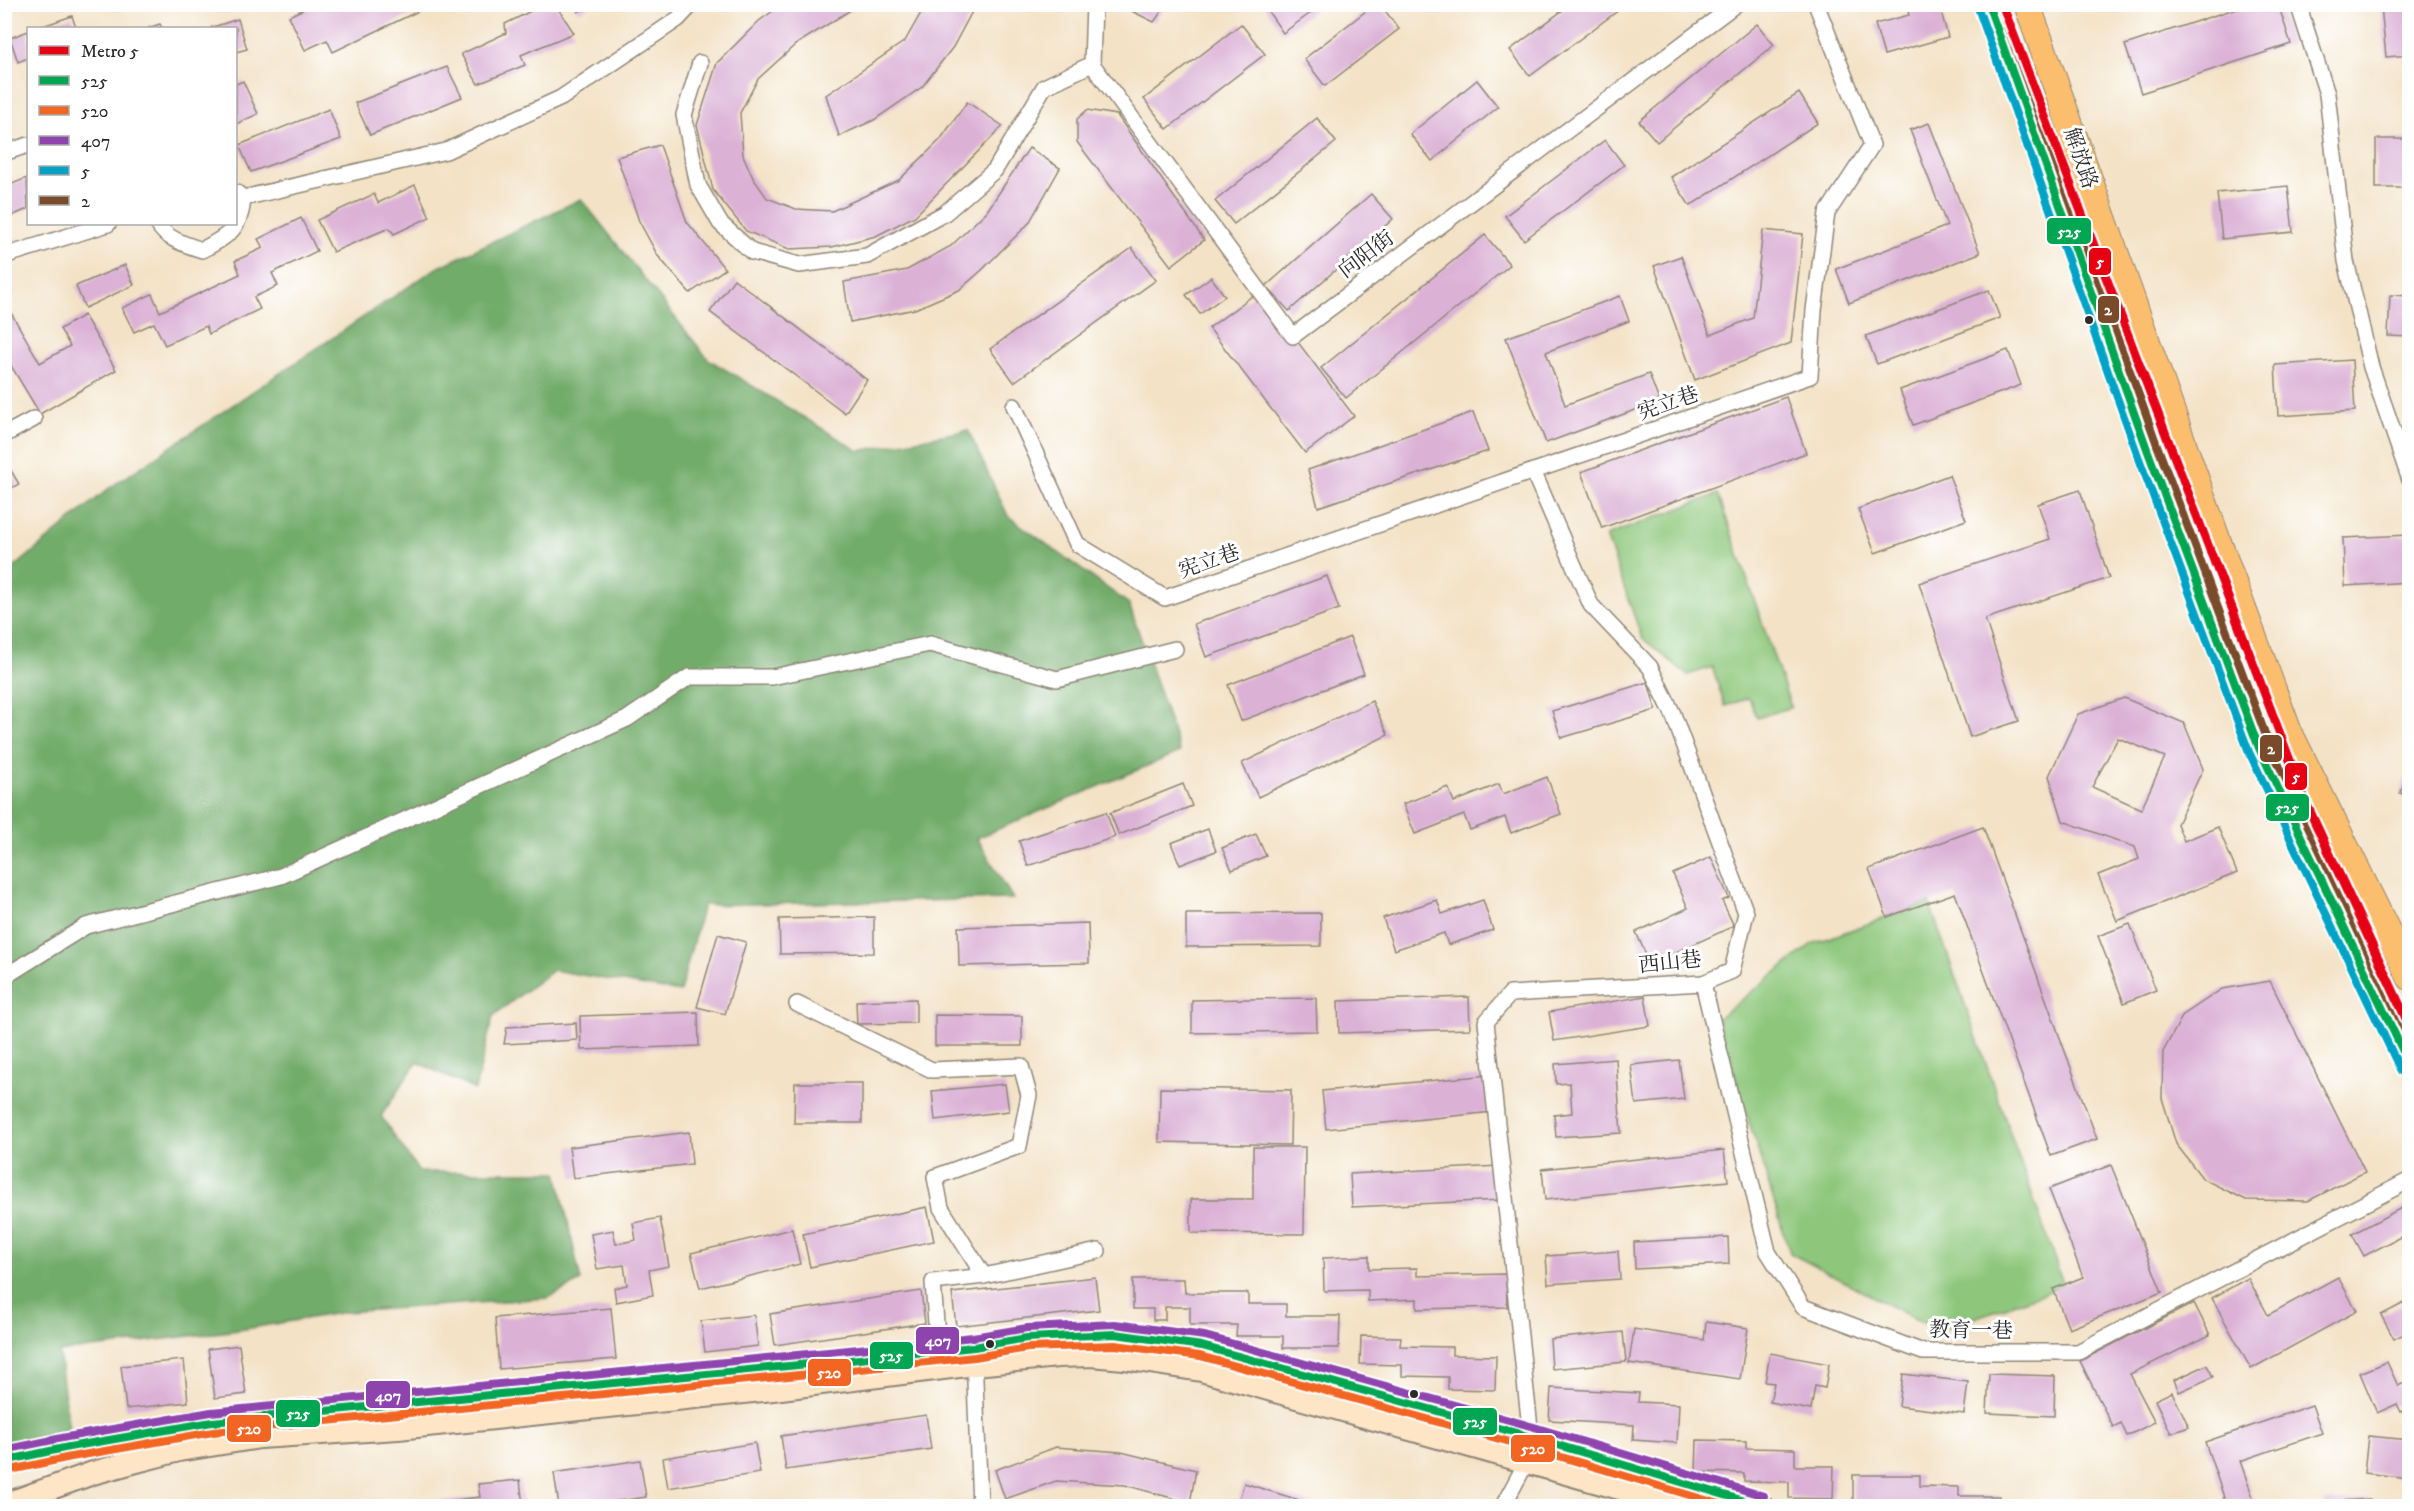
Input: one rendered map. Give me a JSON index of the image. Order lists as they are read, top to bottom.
{
  "streets": {
    "main road": ["解放路"],
    "street": [
      "向阳街",
      "宪立巷",
      "西山巷",
      "教育一巷"
    ]
  },
  "crossings": [
    ["宪立巷", "西山巷"],
    ["西山巷", "教育一巷"]
  ],
  "lines": [
    "metro line 5",
    "transit line 525",
    "transit line 2",
    "transit line 5",
    "transit line 407",
    "transit line 520"
  ],
  "legend": [
    "Metro 5",
    "525",
    "520",
    "407",
    "5",
    "2"
  ]
}
